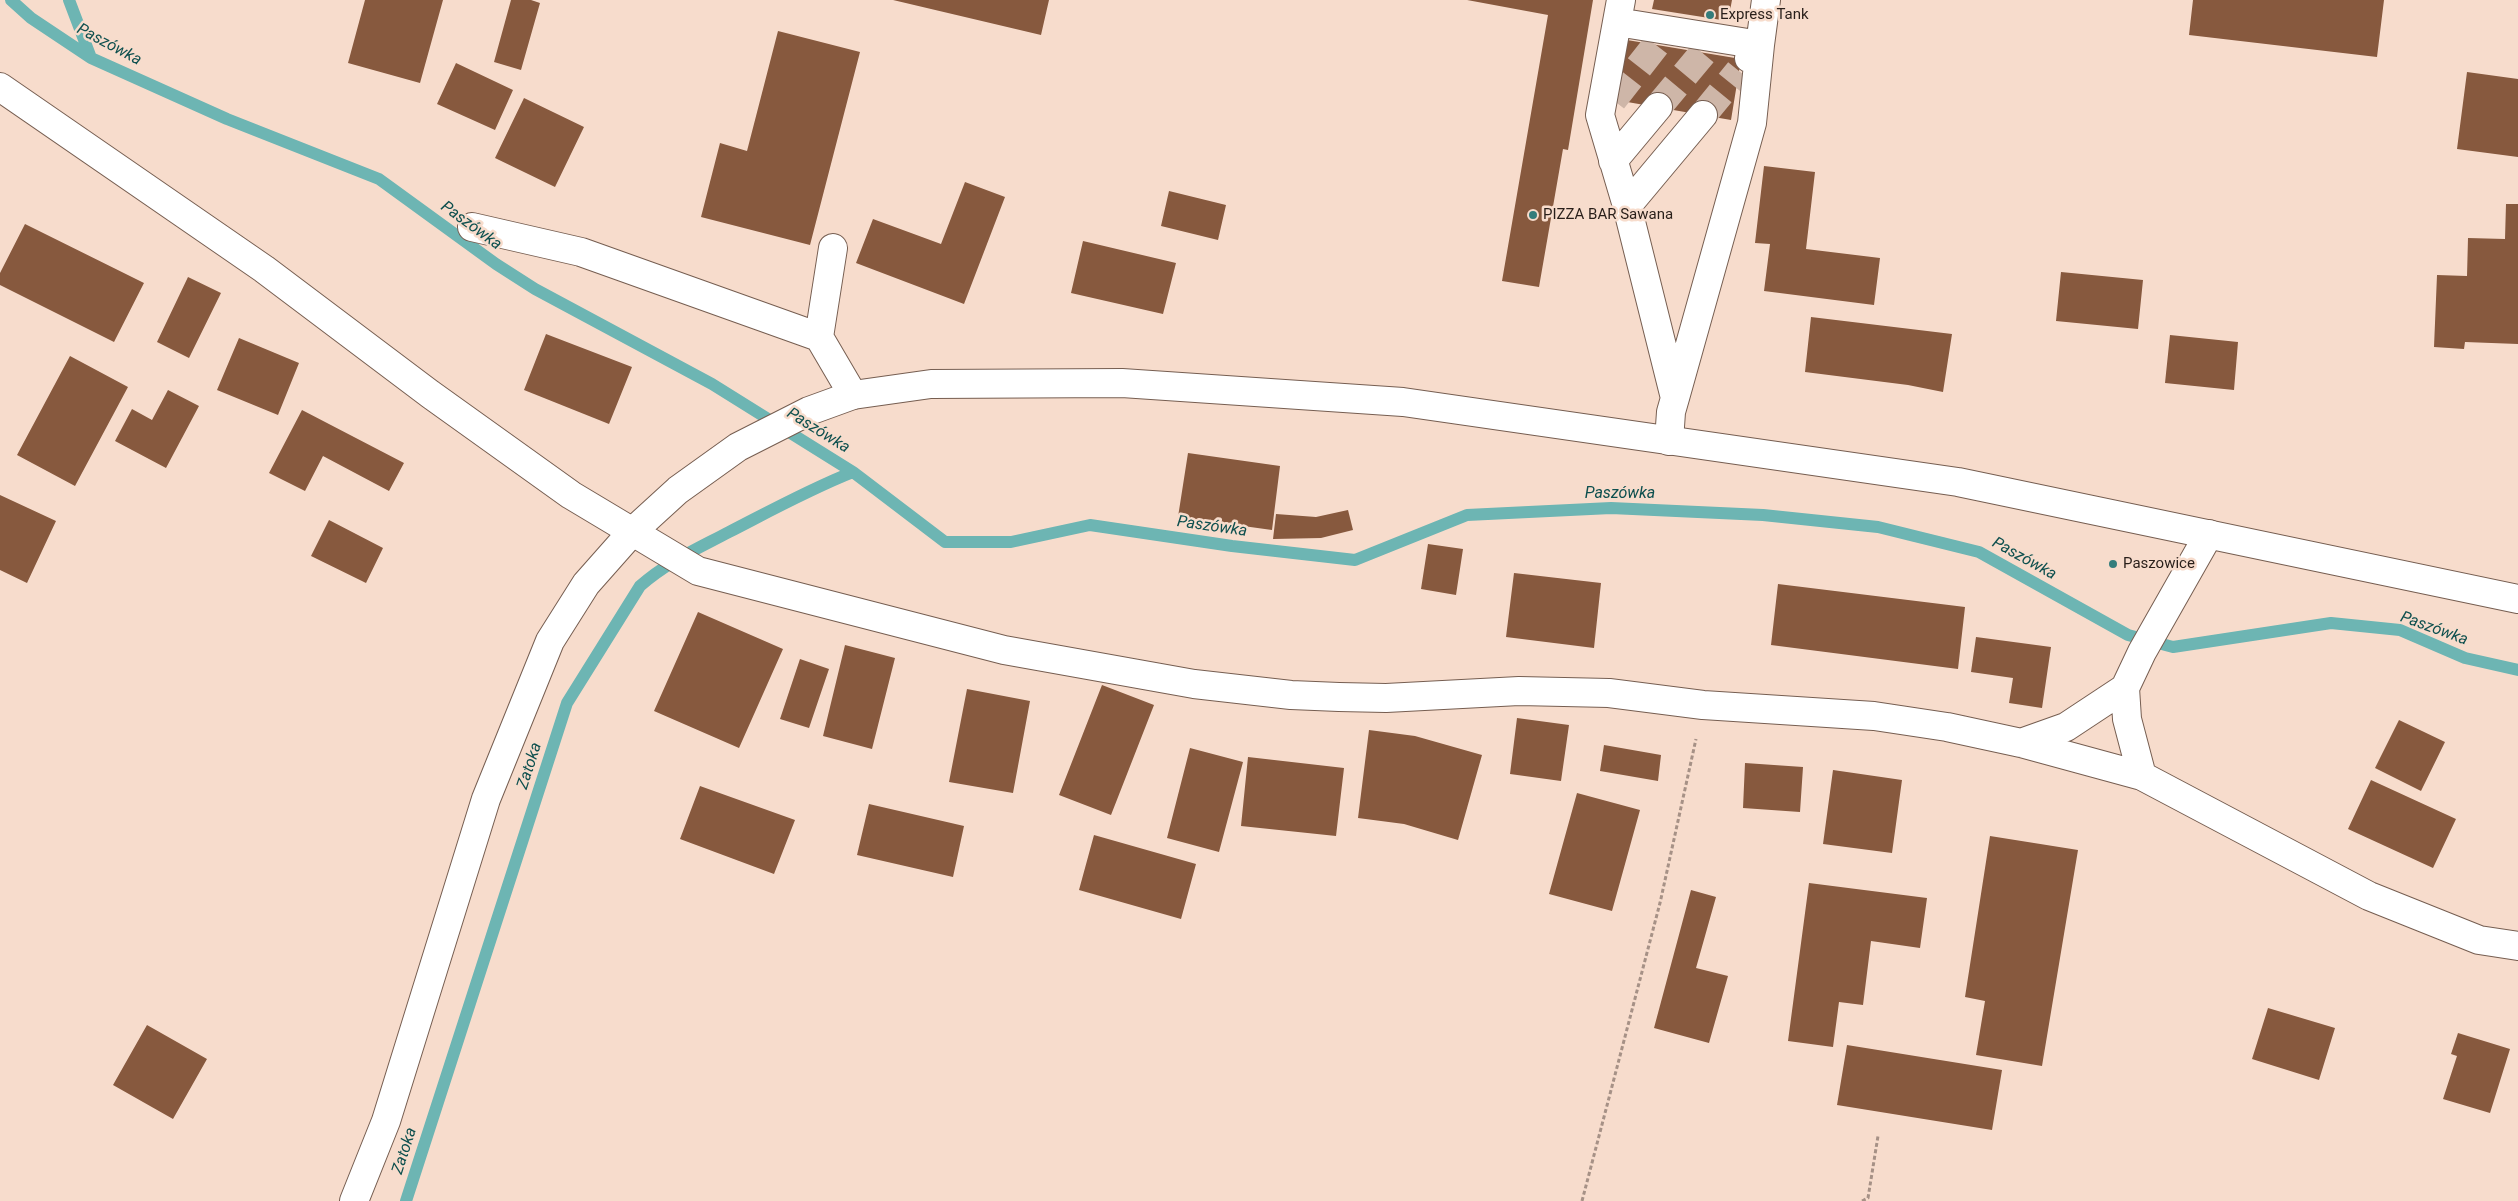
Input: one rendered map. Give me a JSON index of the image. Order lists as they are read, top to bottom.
{
  "water": ["Paszówka", "Zatoka"],
  "places": ["Express Tank", "PIZZA BAR Sawana", "Paszowice"]
}
